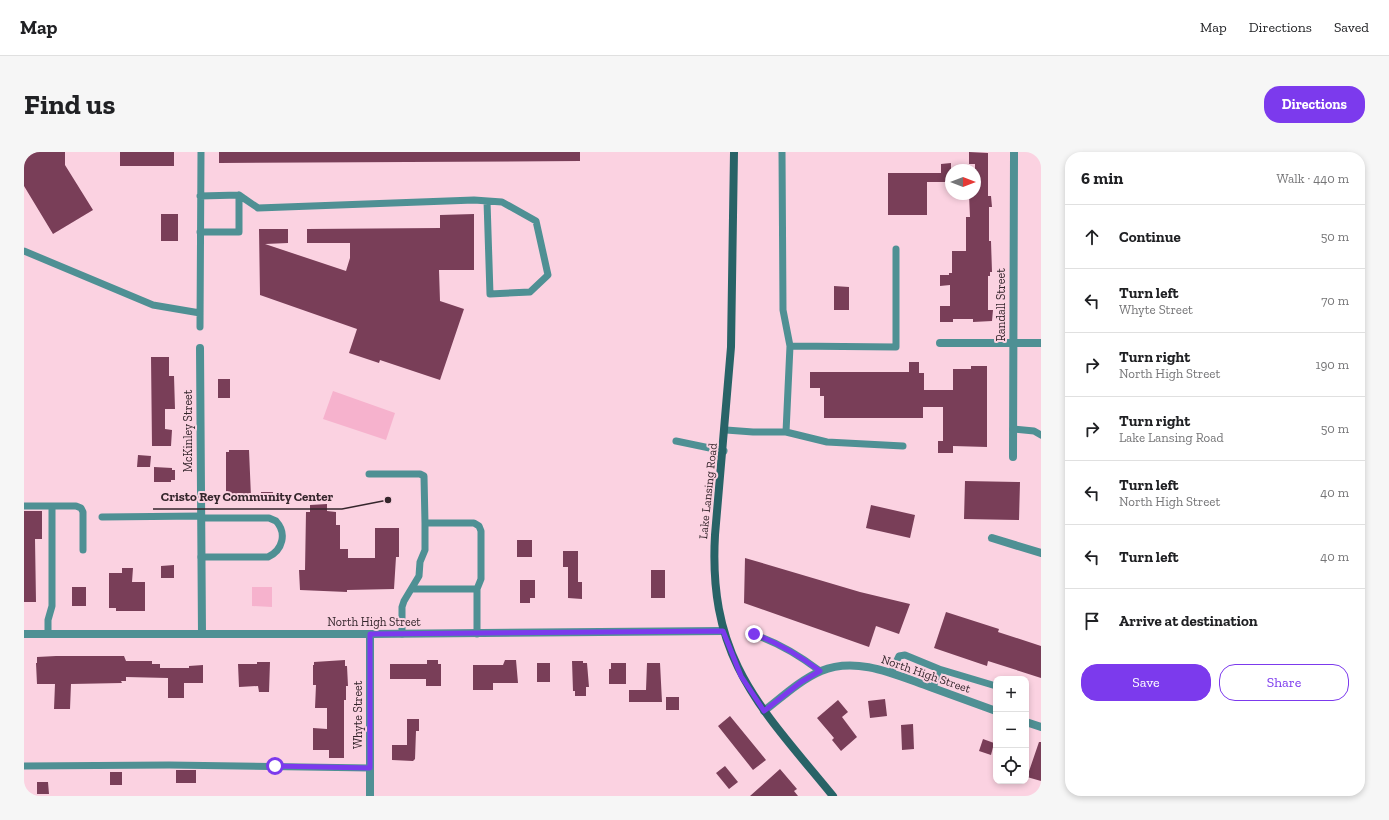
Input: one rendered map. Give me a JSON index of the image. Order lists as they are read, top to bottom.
{
  "streets": {
    "main road": ["Lake Lansing Road"],
    "street": [
      "Randall Street",
      "McKinley Street",
      "North High Street",
      "Whyte Street"
    ]
  },
  "crossings": [
    ["McKinley Street", "North High Street"],
    ["Lake Lansing Road", "North High Street"],
    ["North High Street", "Whyte Street"]
  ],
  "places": ["Cristo Rey Community Center"],
  "north": "right",
  "page": {
    "header": "Map",
    "nav": ["Map", "Directions", "Saved"],
    "buttons": [
      "Directions",
      ["Save", "Share"]
    ],
    "title": "Find us",
    "heading": ["6 min", "Walk · 440 m"],
    "list": [
      ["Continue", "50 m"],
      ["Turn left", "Whyte Street", "70 m"],
      ["Turn right", "North High Street", "190 m"],
      ["Turn right", "Lake Lansing Road", "50 m"],
      ["Turn left", "North High Street", "40 m"],
      ["Turn left", "40 m"],
      "Arrive at destination"
    ],
    "map_buttons": ["+", "−"]
  }
}
